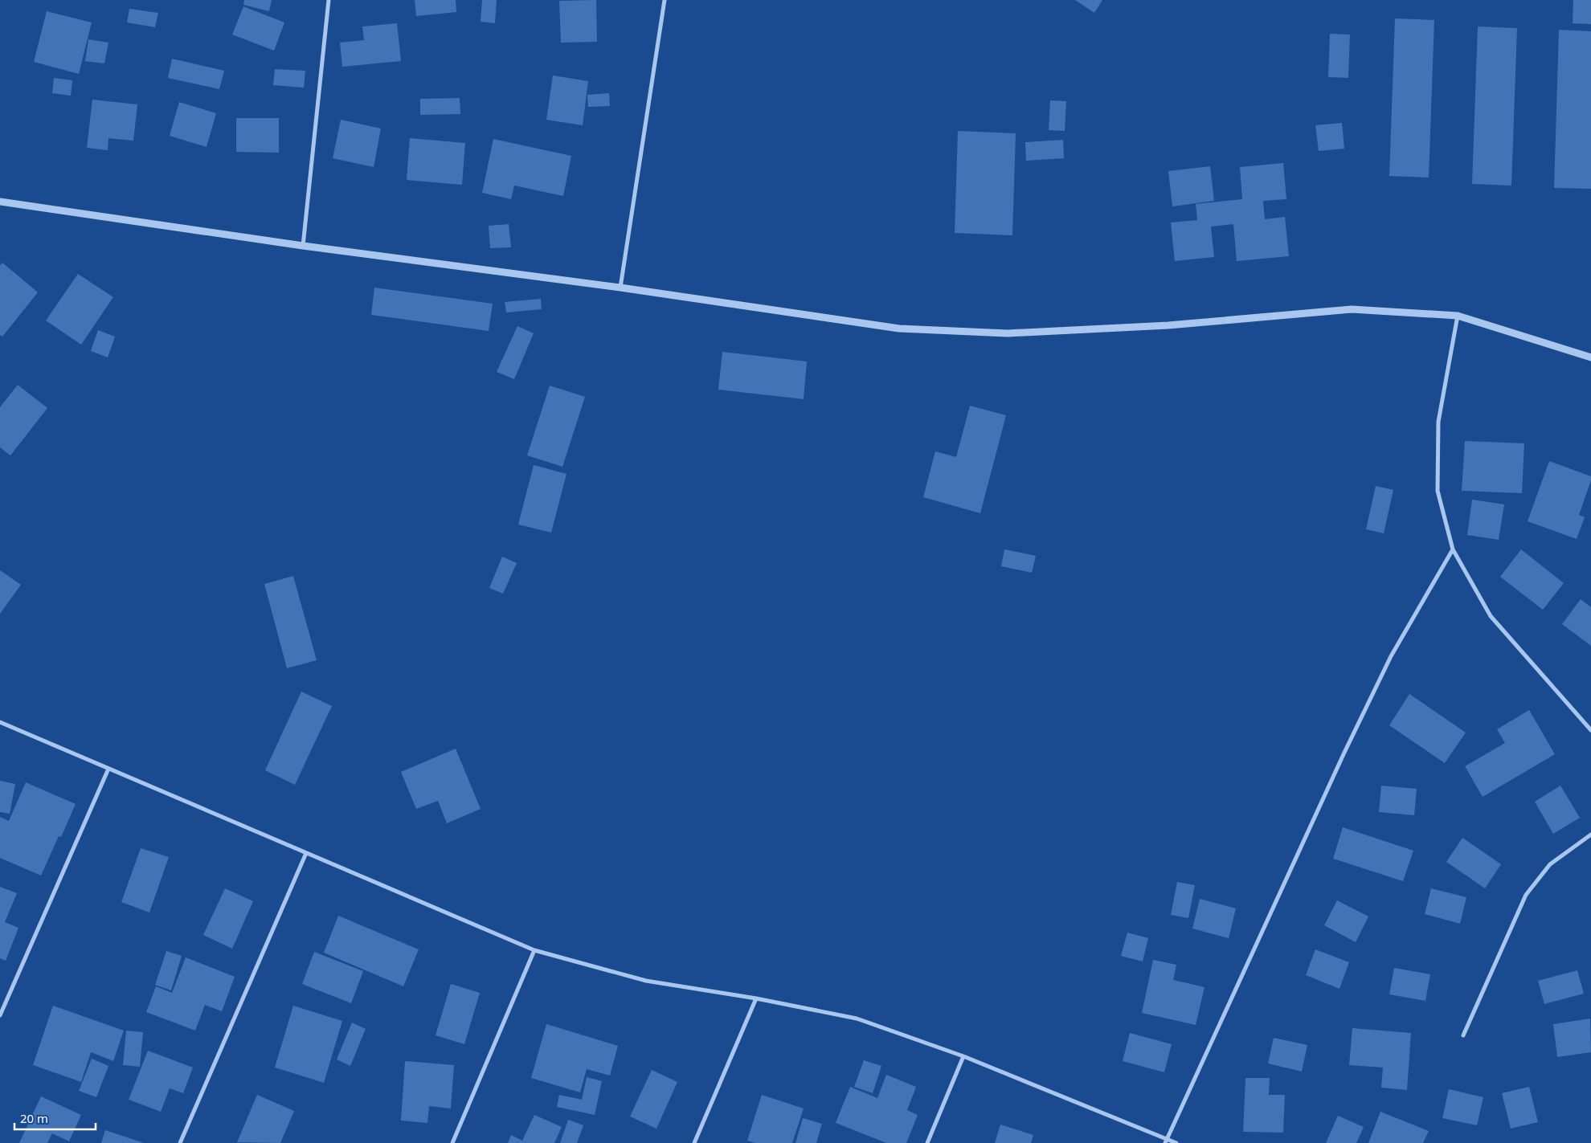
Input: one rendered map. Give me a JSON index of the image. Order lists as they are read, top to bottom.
{
  "scale_bar": "20 m"
}
